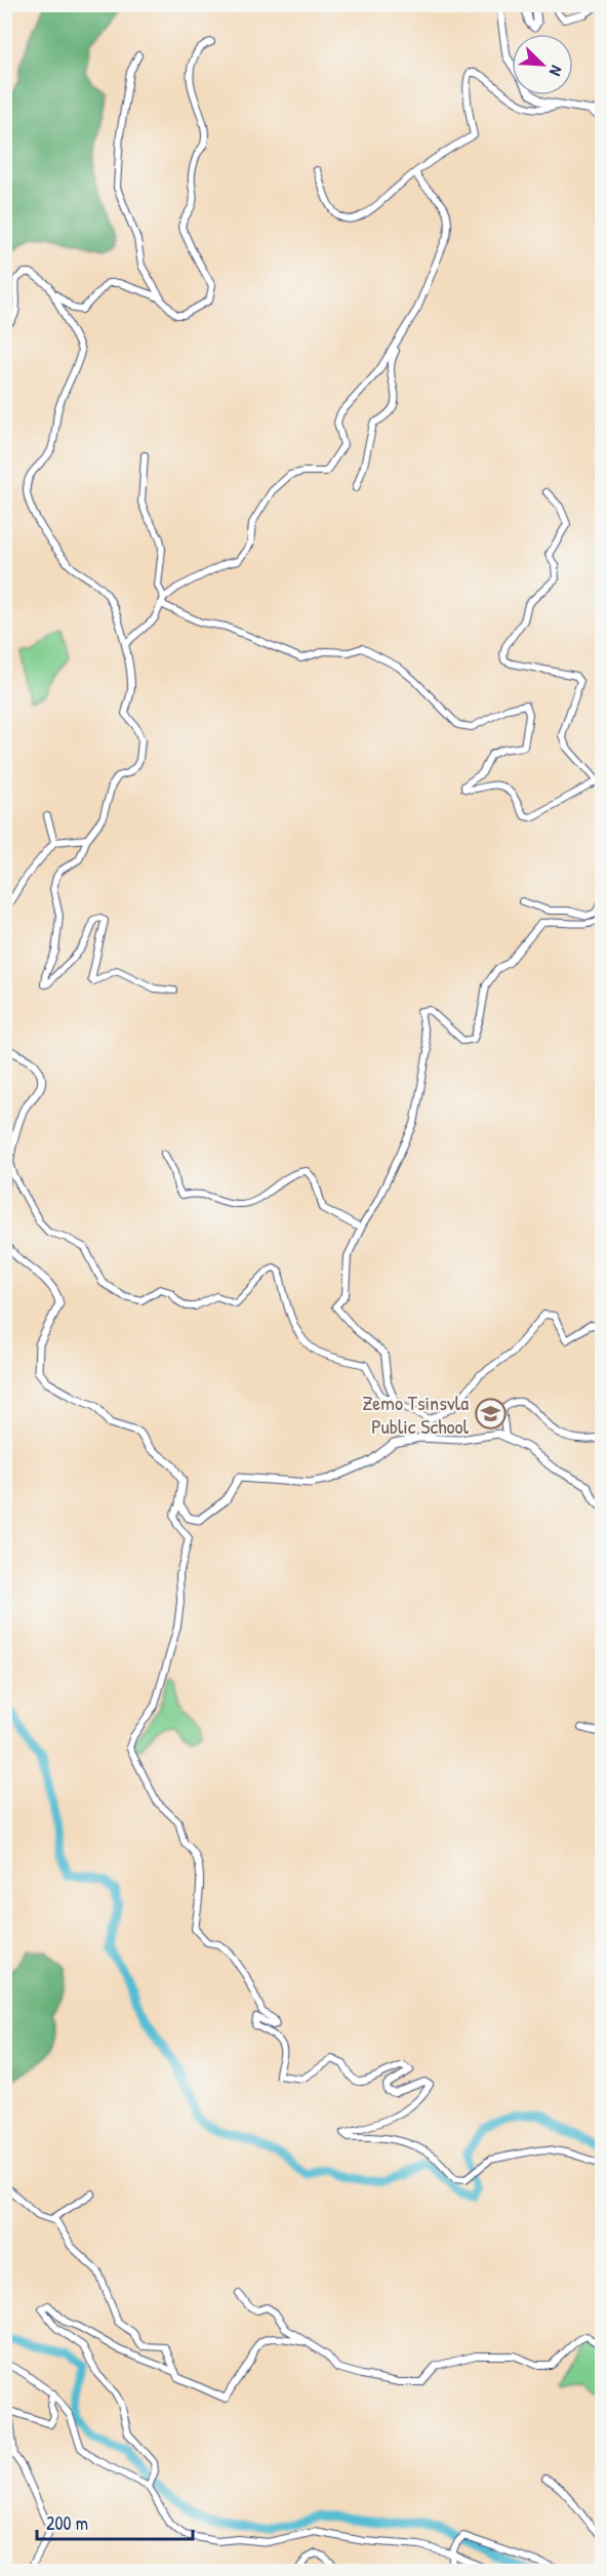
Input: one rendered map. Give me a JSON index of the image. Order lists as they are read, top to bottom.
{
  "places": {
    "school or university": ["Zemo Tsinsvla Public School"]
  },
  "scale_bar": "200 m",
  "north": "bottom right"
}
